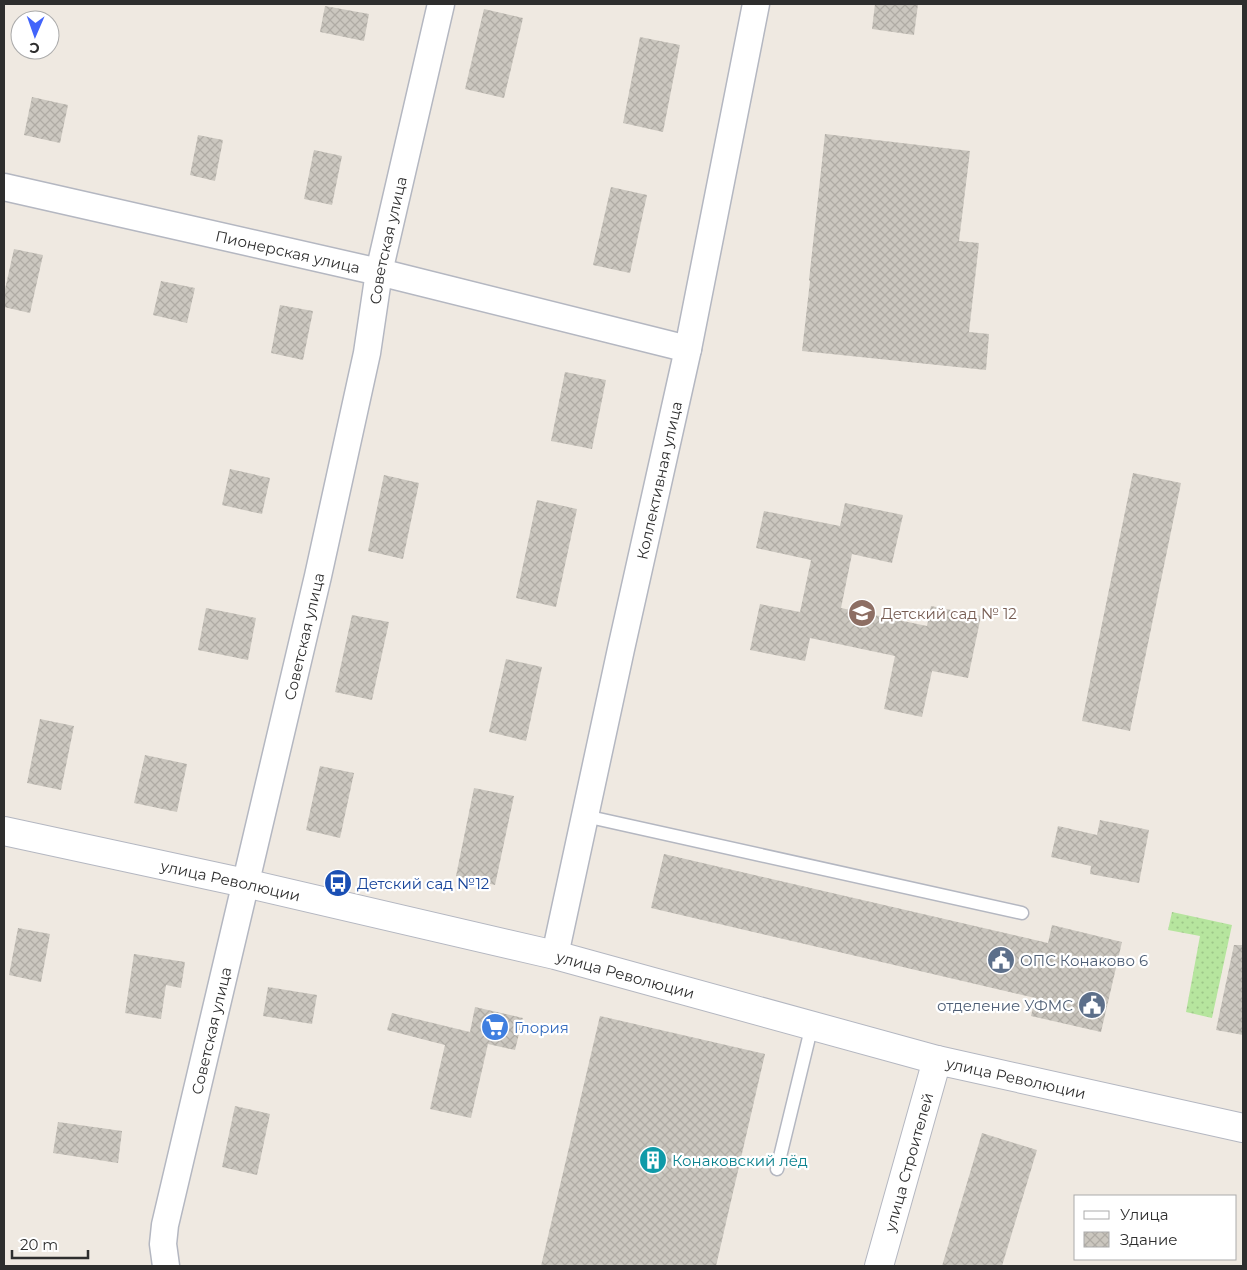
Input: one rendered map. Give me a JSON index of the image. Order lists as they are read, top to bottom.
{
  "streets": {
    "street": [
      "Советская улица",
      "Пионерская улица",
      "Коллективная улица",
      "улица Революции",
      "улица Строителей"
    ]
  },
  "crossings": [
    ["Советская улица", "Пионерская улица"],
    ["Советская улица", "улица Революции"],
    ["Пионерская улица", "Коллективная улица"],
    ["Коллективная улица", "улица Революции"],
    ["улица Революции", "улица Строителей"]
  ],
  "places": {
    "school or university": ["Детский сад № 12"],
    "bus stop": ["Детский сад №12"],
    "public building": ["ОПС Конаково 6", "отделение УФМС"],
    "supermarket": ["Глория"],
    "building": ["Конаковский лёд"]
  },
  "legend": ["Улица", "Здание"],
  "scale_bar": "20 m",
  "north": "bottom"
}
